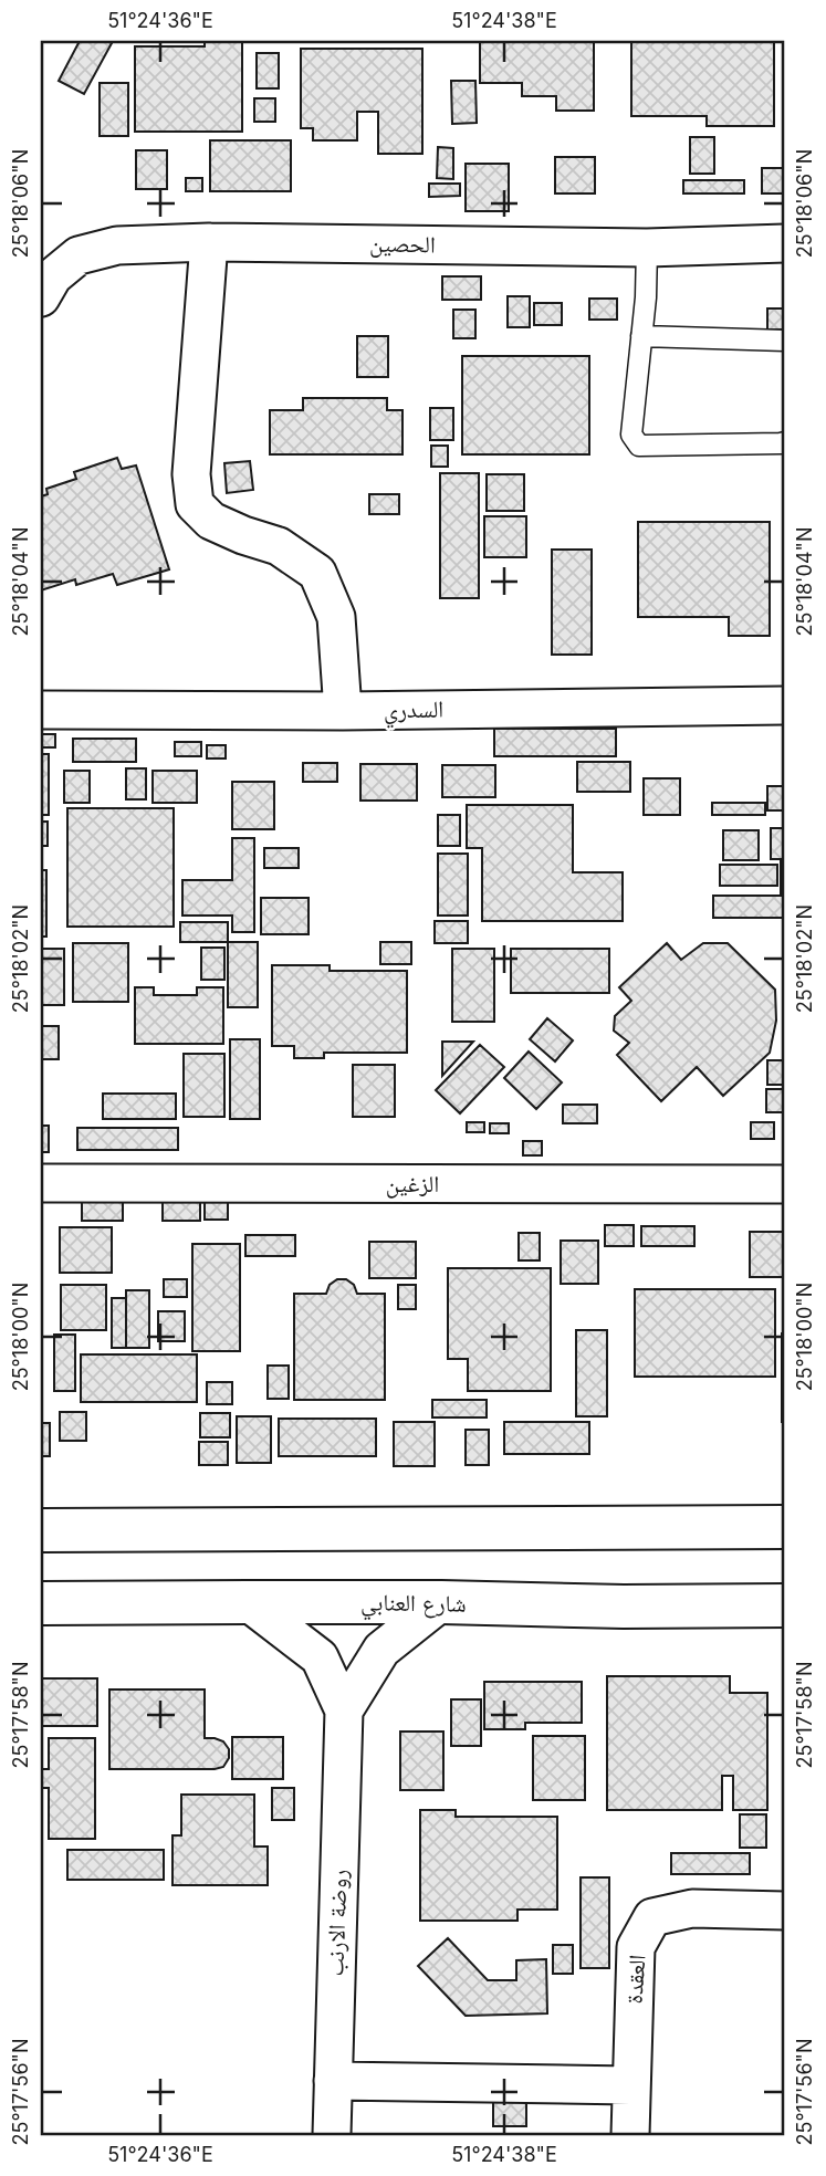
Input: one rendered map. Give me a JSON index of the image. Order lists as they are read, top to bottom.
{
  "streets": {
    "street": [
      "الحصين",
      "السدري",
      "الزغين",
      "شارع العنابي",
      "روضة الارنب",
      "العقدة"
    ]
  },
  "crossings": [
    ["شارع العنابي", "روضة الارنب"]
  ],
  "coordinates": [
    "51°24'36\"E",
    "51°24'38\"E",
    "25°18'06\"N",
    "25°18'04\"N",
    "25°18'02\"N",
    "25°18'00\"N",
    "25°17'58\"N",
    "25°17'56\"N"
  ]
}
